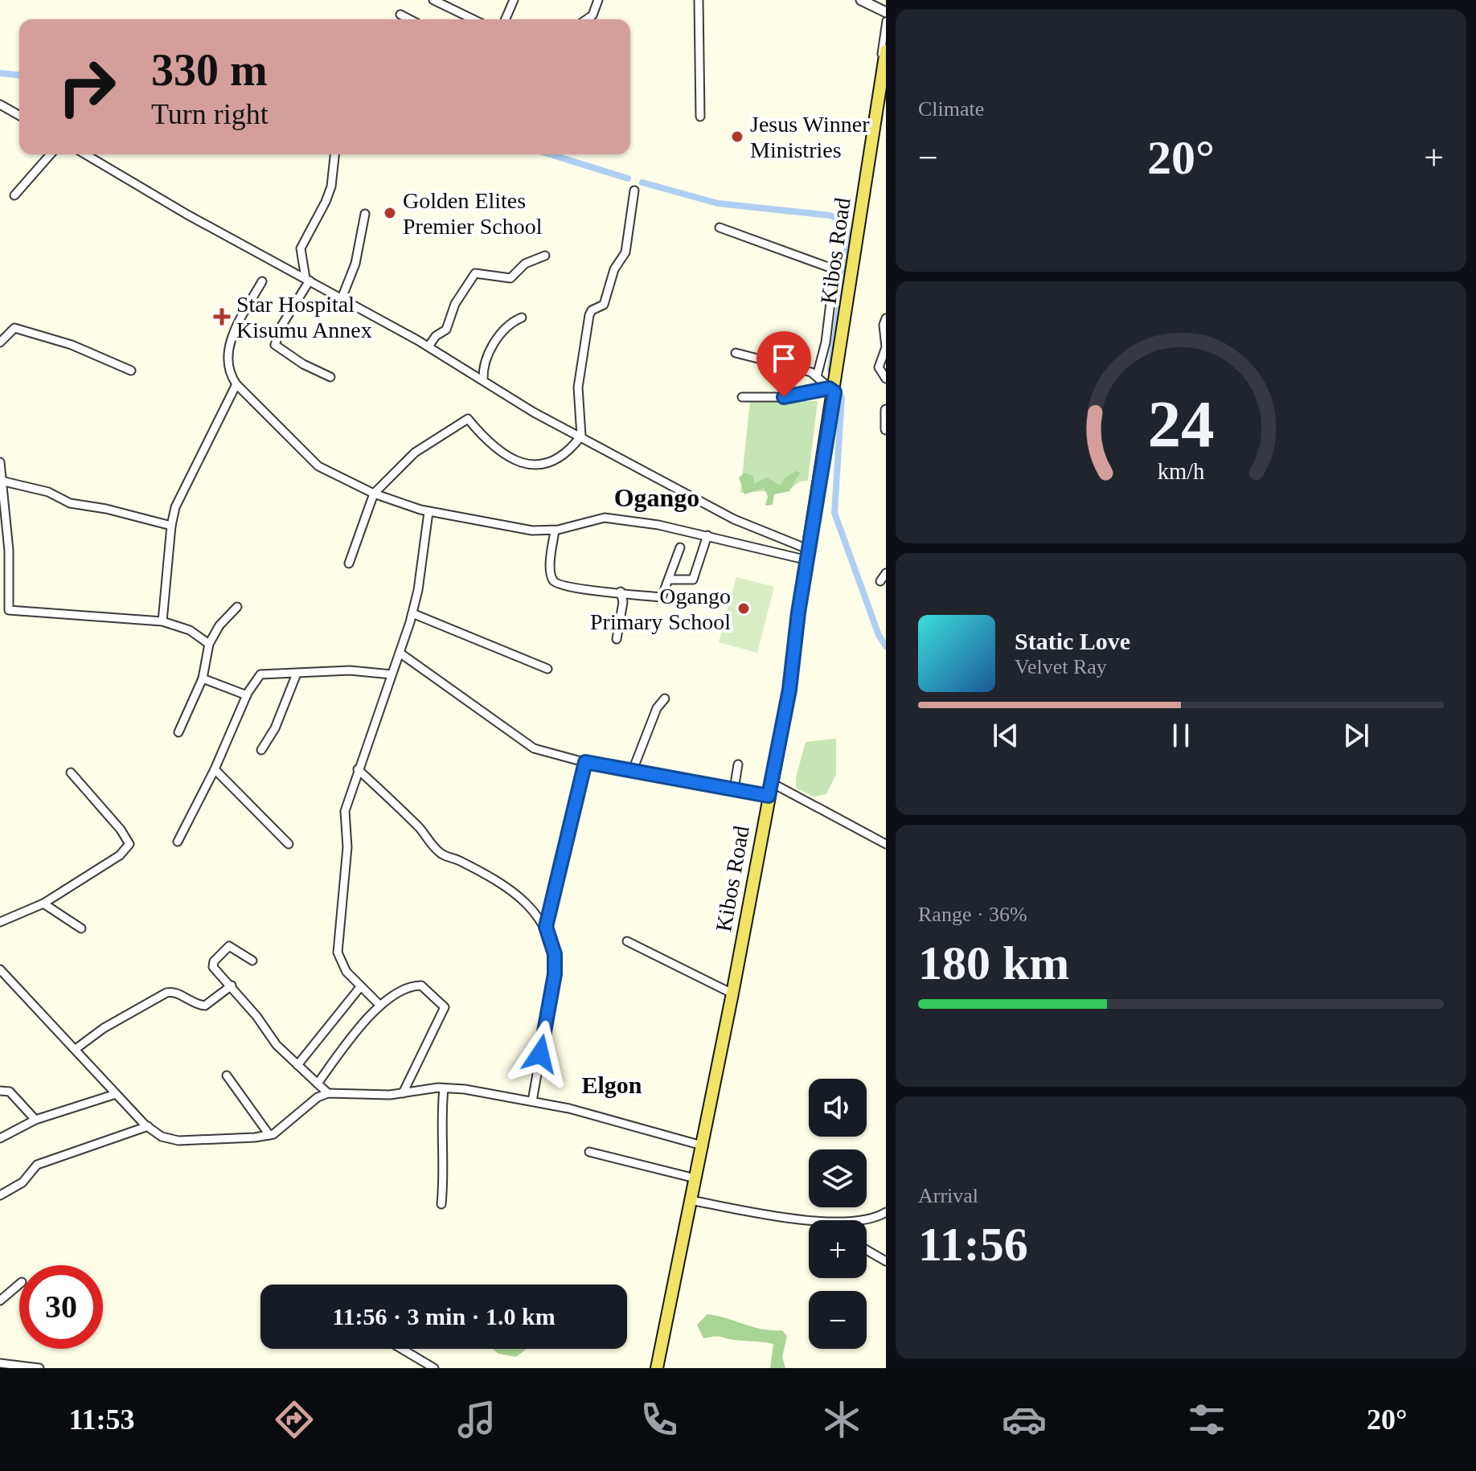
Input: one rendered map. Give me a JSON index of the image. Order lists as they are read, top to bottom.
{
  "streets": {
    "main road": ["Kibos Road"]
  },
  "districts": ["Ogango", "Elgon"],
  "places": {
    "other": ["Jesus Winner Ministries", "Golden Elites Premier School", "Ogango Primary School"],
    "health": ["Star Hospital Kisumu Annex"]
  },
  "page": {
    "tile": [
      "Climate",
      ["Range · 36%", "180 km"],
      ["Arrival", "11:56"]
    ],
    "turn": ["330 m", "Turn right"],
    "heat": ["−", "20°", "+"],
    "song": ["Static Love", "Velvet Ray"],
    "map_buttons": ["+", "−"],
    "limit": "30",
    "trip": "11:56 · 3 min · 1.0 km",
    "tabs": ["11:53", "20°"],
    "gauge": ["24", "km/h"]
  }
}
